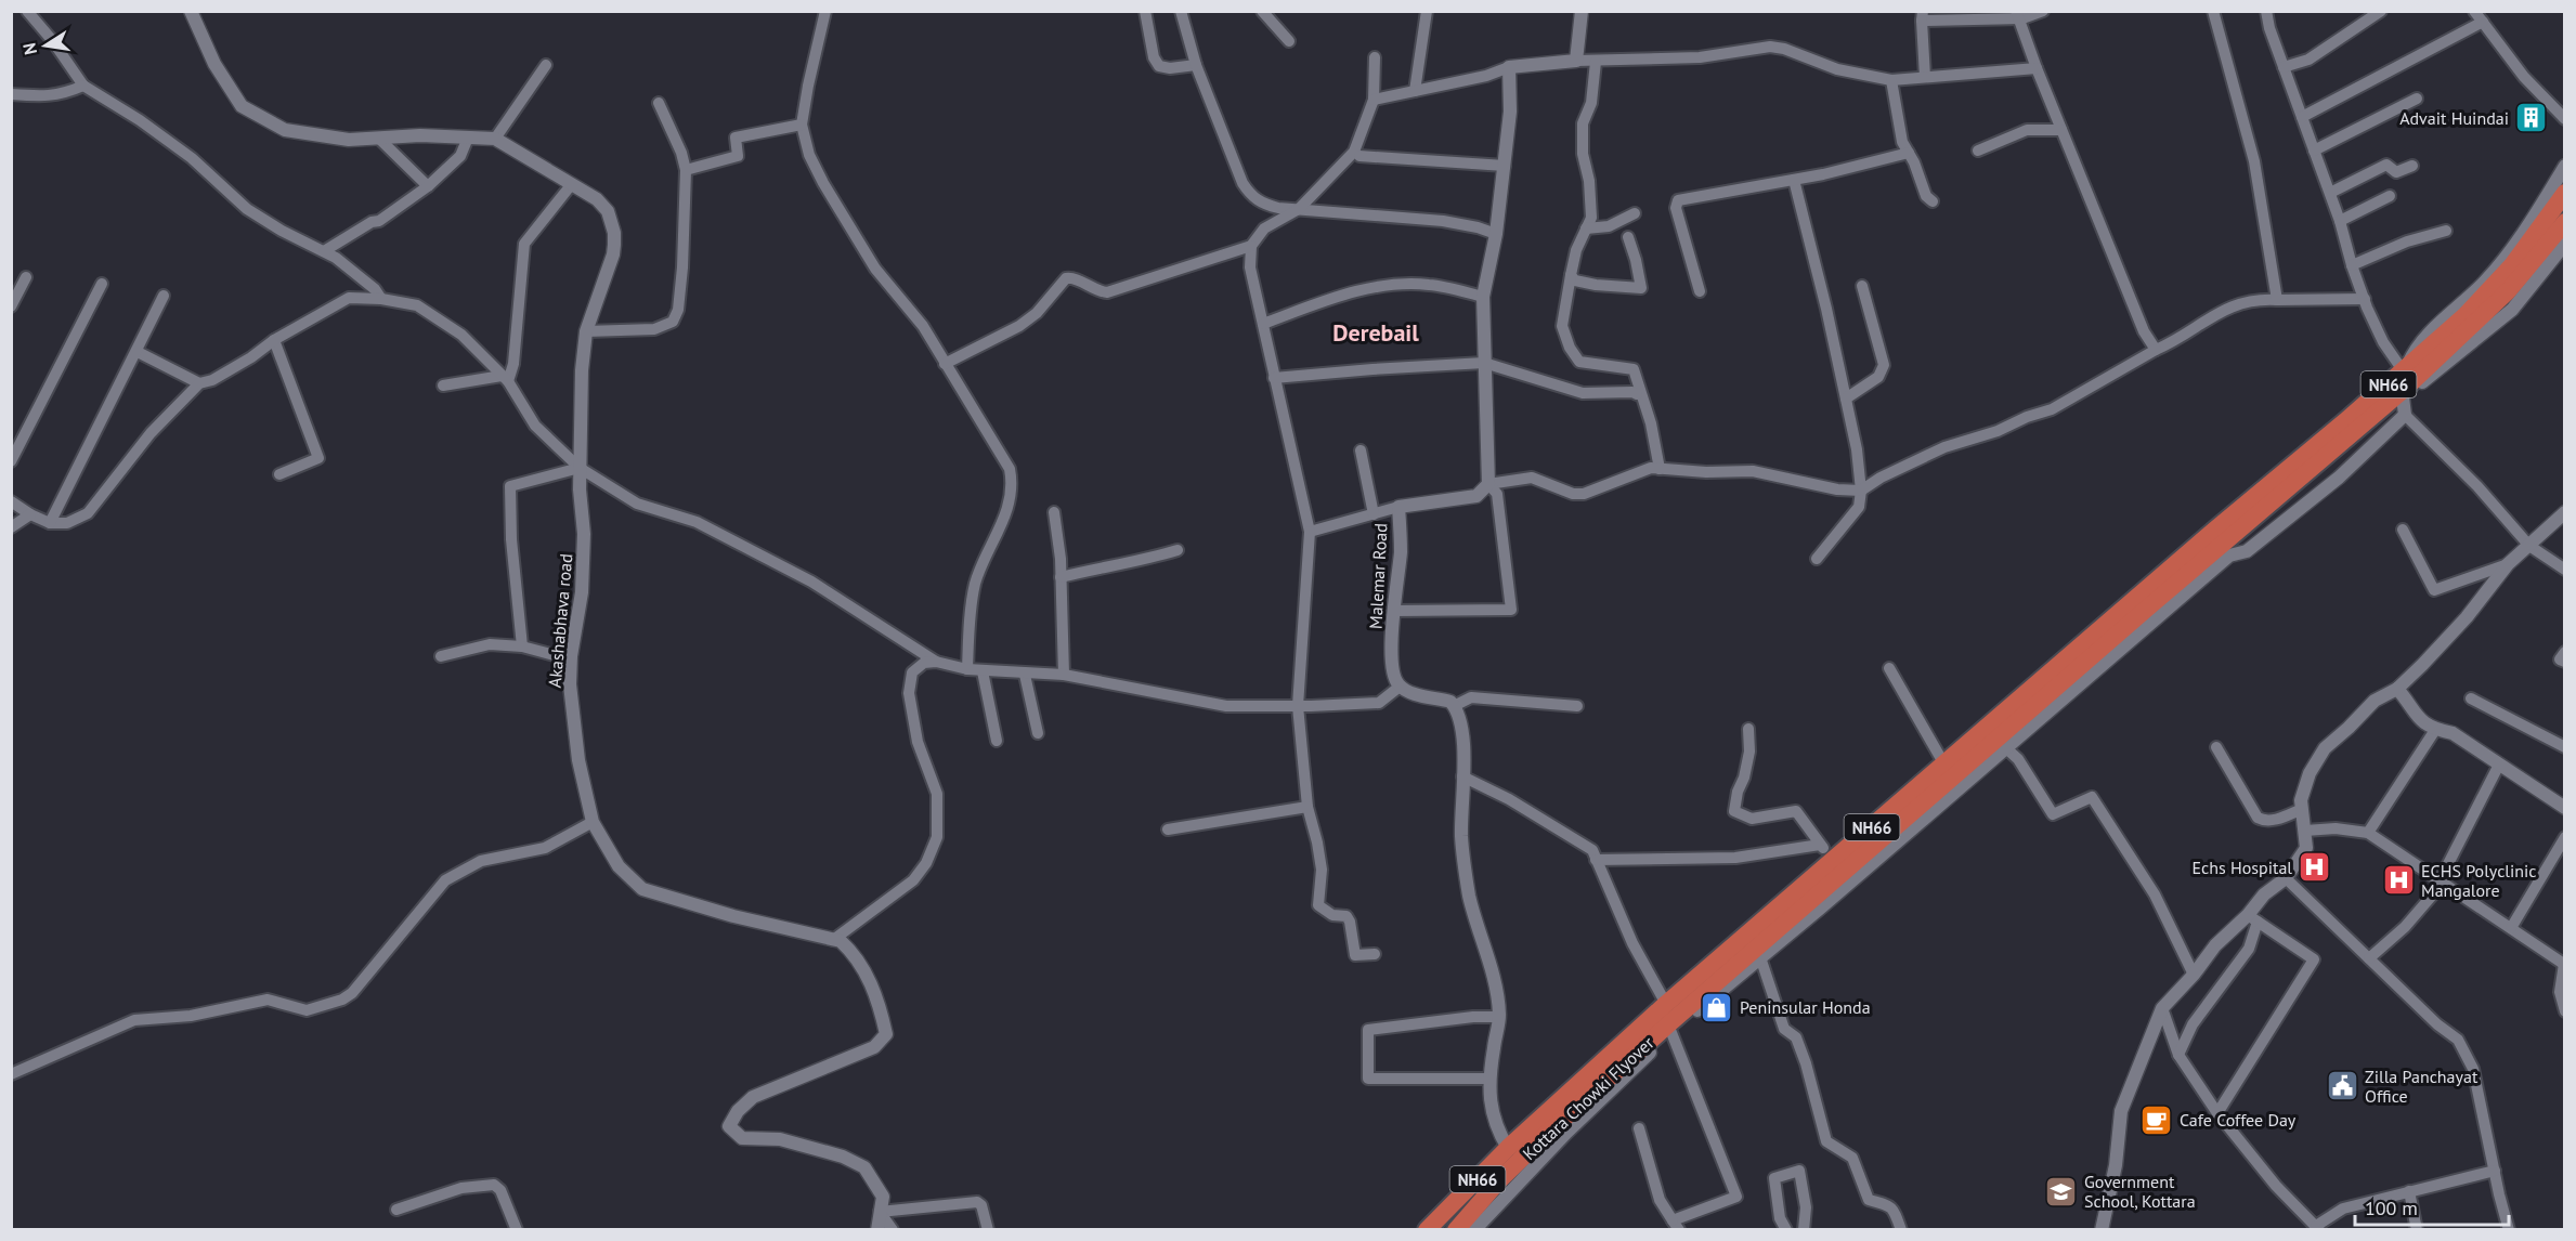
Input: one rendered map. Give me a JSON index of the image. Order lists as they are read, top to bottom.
{
  "streets": {
    "highway": ["NH66", "Kottara Chowki Flyover"],
    "street": ["Malemar Road", "Akashabhava road"]
  },
  "crossings": [
    ["NH66", "Kottara Chowki Flyover"]
  ],
  "districts": ["Derebail"],
  "places": {
    "building": ["Advait Huindai"],
    "hospital": ["Echs Hospital", "ECHS Polyclinic Mangalore"],
    "shop": ["Peninsular Honda"],
    "public building": ["Zilla Panchayat Office"],
    "cafe": ["Cafe Coffee Day"],
    "school or university": ["Government School, Kottara"]
  },
  "scale_bar": "100 m",
  "north": "left"
}
